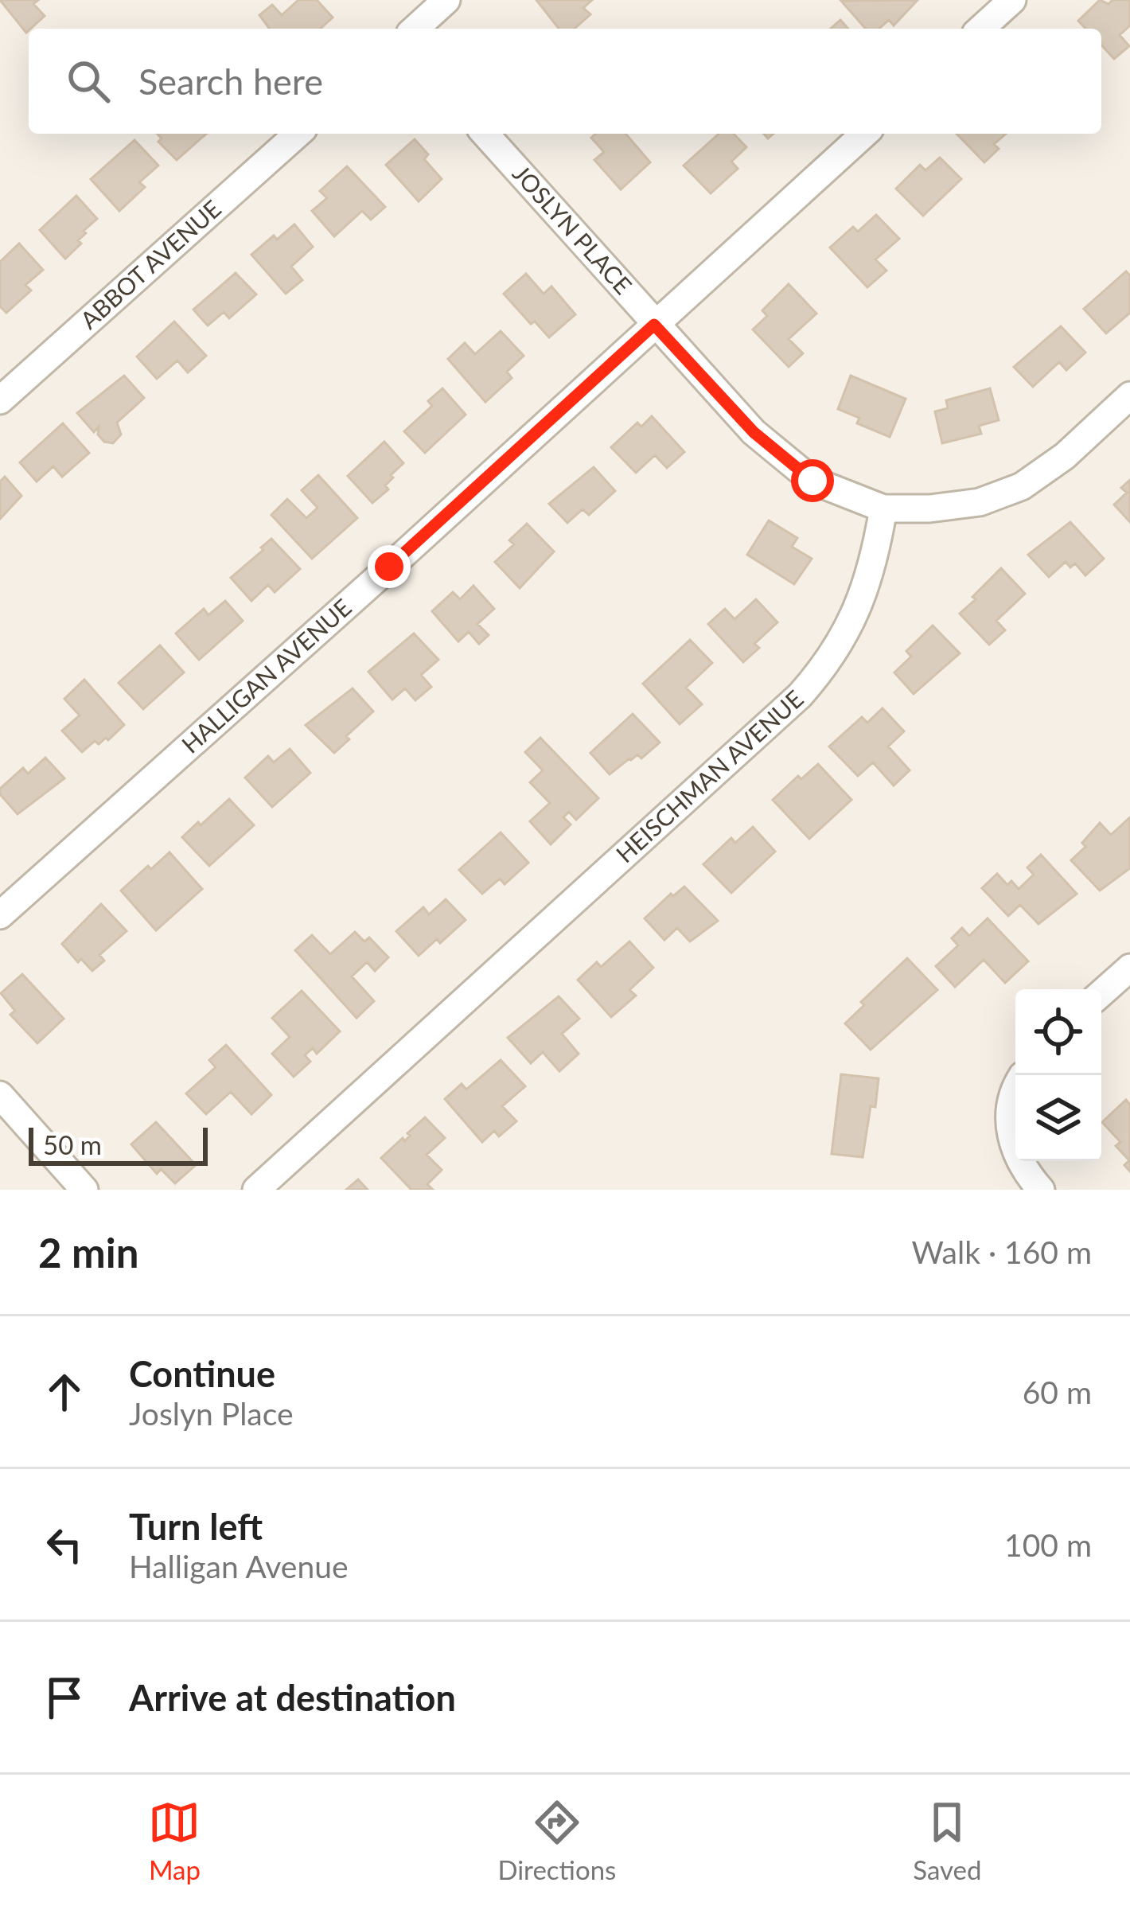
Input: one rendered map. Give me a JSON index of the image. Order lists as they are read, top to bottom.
{
  "streets": {
    "street": [
      "JOSLYN PLACE",
      "ABBOT AVENUE",
      "HALLIGAN AVENUE",
      "HEISCHMAN AVENUE"
    ]
  },
  "crossings": [
    ["JOSLYN PLACE", "HALLIGAN AVENUE"],
    ["JOSLYN PLACE", "HEISCHMAN AVENUE"]
  ],
  "scale_bar": "50 m",
  "page": {
    "search": "Search here",
    "scale": "50 m",
    "heading": ["2 min", "Walk · 160 m"],
    "list": [
      ["Continue", "Joslyn Place", "60 m"],
      ["Turn left", "Halligan Avenue", "100 m"],
      "Arrive at destination"
    ],
    "nav": ["Map", "Directions", "Saved"]
  }
}
